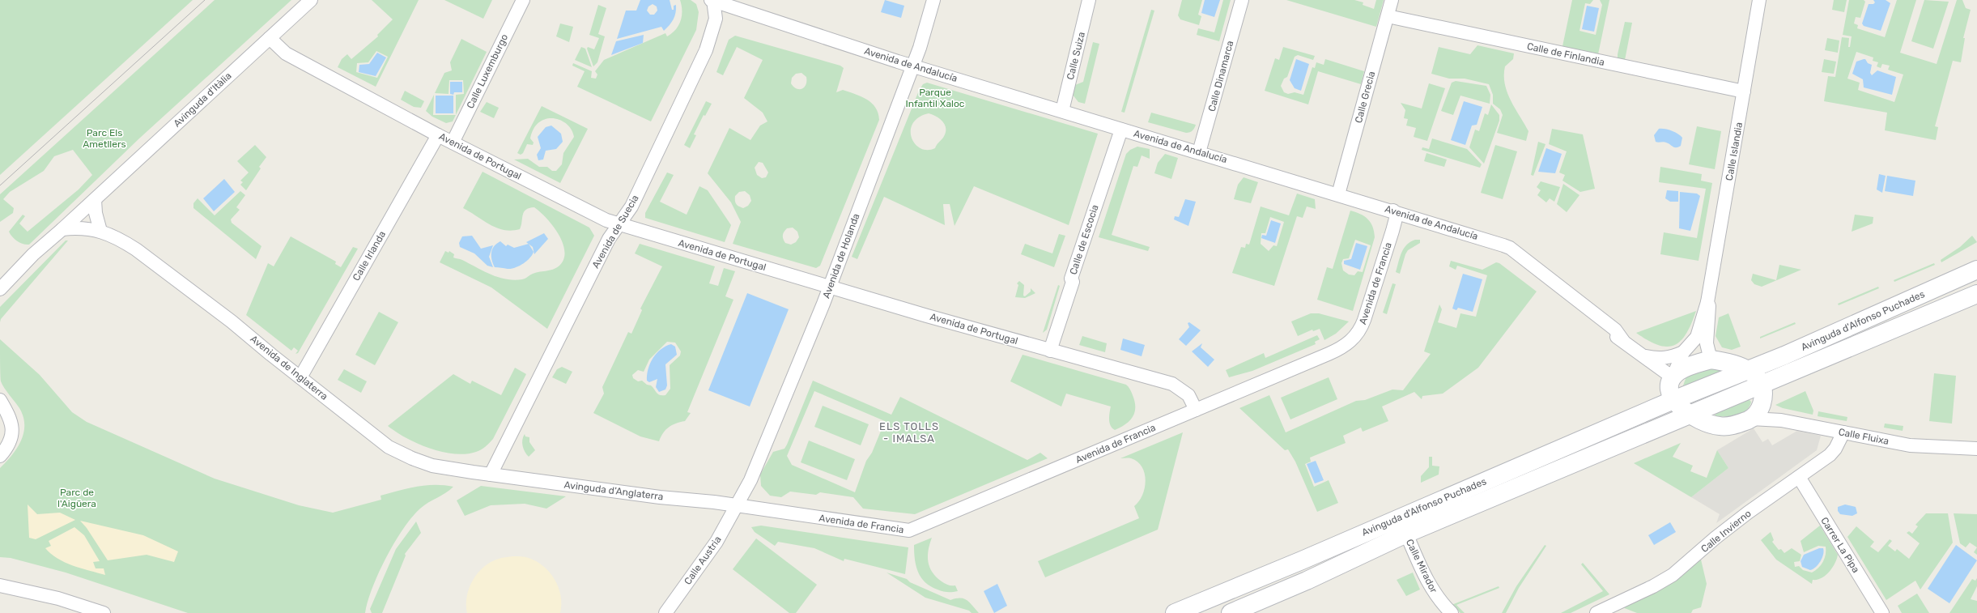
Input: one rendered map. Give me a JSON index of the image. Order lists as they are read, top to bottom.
{
  "streets": {
    "main road": ["Avinguda d'Alfonso Puchades"],
    "street": [
      "Calle de Finlandia",
      "Calle Suiza",
      "Avenida de Andalucía",
      "Calle Luxemburgo",
      "Calle Dinamarca",
      "Calle Grecia",
      "Avinguda d'Itàlia",
      "Calle Islandia",
      "Avenida de Portugal",
      "Avenida de Suecia",
      "Calle de Escocia",
      "Calle Irlanda",
      "Avenida de Holanda",
      "Avenida de Francia",
      "Avenida de Inglaterra",
      "Calle Fluixa",
      "Avinguda d'Anglaterra",
      "Calle Invierno",
      "Carrer La Pipa",
      "Calle Austria",
      "Calle Mirador"
    ]
  },
  "crossings": [
    ["Calle de Finlandia", "Calle Grecia"],
    ["Calle de Finlandia", "Calle Islandia"],
    ["Calle Suiza", "Avenida de Andalucía"],
    ["Avenida de Andalucía", "Calle Dinamarca"],
    ["Avenida de Andalucía", "Calle Grecia"],
    ["Avenida de Andalucía", "Calle Islandia"],
    ["Avenida de Andalucía", "Avenida de Suecia"],
    ["Avenida de Andalucía", "Calle de Escocia"],
    ["Avenida de Andalucía", "Avenida de Holanda"],
    ["Avenida de Andalucía", "Avenida de Francia"],
    ["Calle Luxemburgo", "Avenida de Portugal"],
    ["Avinguda d'Itàlia", "Avenida de Portugal"],
    ["Avenida de Portugal", "Avenida de Suecia"],
    ["Avenida de Portugal", "Calle de Escocia"],
    ["Avenida de Portugal", "Calle Irlanda"],
    ["Avenida de Portugal", "Avenida de Holanda"],
    ["Avenida de Portugal", "Avenida de Francia"],
    ["Avenida de Suecia", "Avenida de Inglaterra"],
    ["Avenida de Suecia", "Avinguda d'Anglaterra"],
    ["Calle Irlanda", "Avenida de Inglaterra"],
    ["Avenida de Holanda", "Avenida de Francia"],
    ["Avenida de Holanda", "Avinguda d'Anglaterra"],
    ["Avenida de Holanda", "Calle Austria"],
    ["Avenida de Francia", "Avinguda d'Anglaterra"],
    ["Avenida de Francia", "Calle Austria"],
    ["Avinguda d'Alfonso Puchades", "Calle Mirador"],
    ["Avenida de Inglaterra", "Avinguda d'Anglaterra"],
    ["Calle Fluixa", "Calle Invierno"],
    ["Avinguda d'Anglaterra", "Calle Austria"],
    ["Calle Invierno", "Carrer La Pipa"]
  ],
  "districts": ["ELS TOLLS - IMALSA"],
  "parks": ["Parque Infantil Xaloc", "Parc Els Ametllers", "Parc de l'Aigüera"]
}
